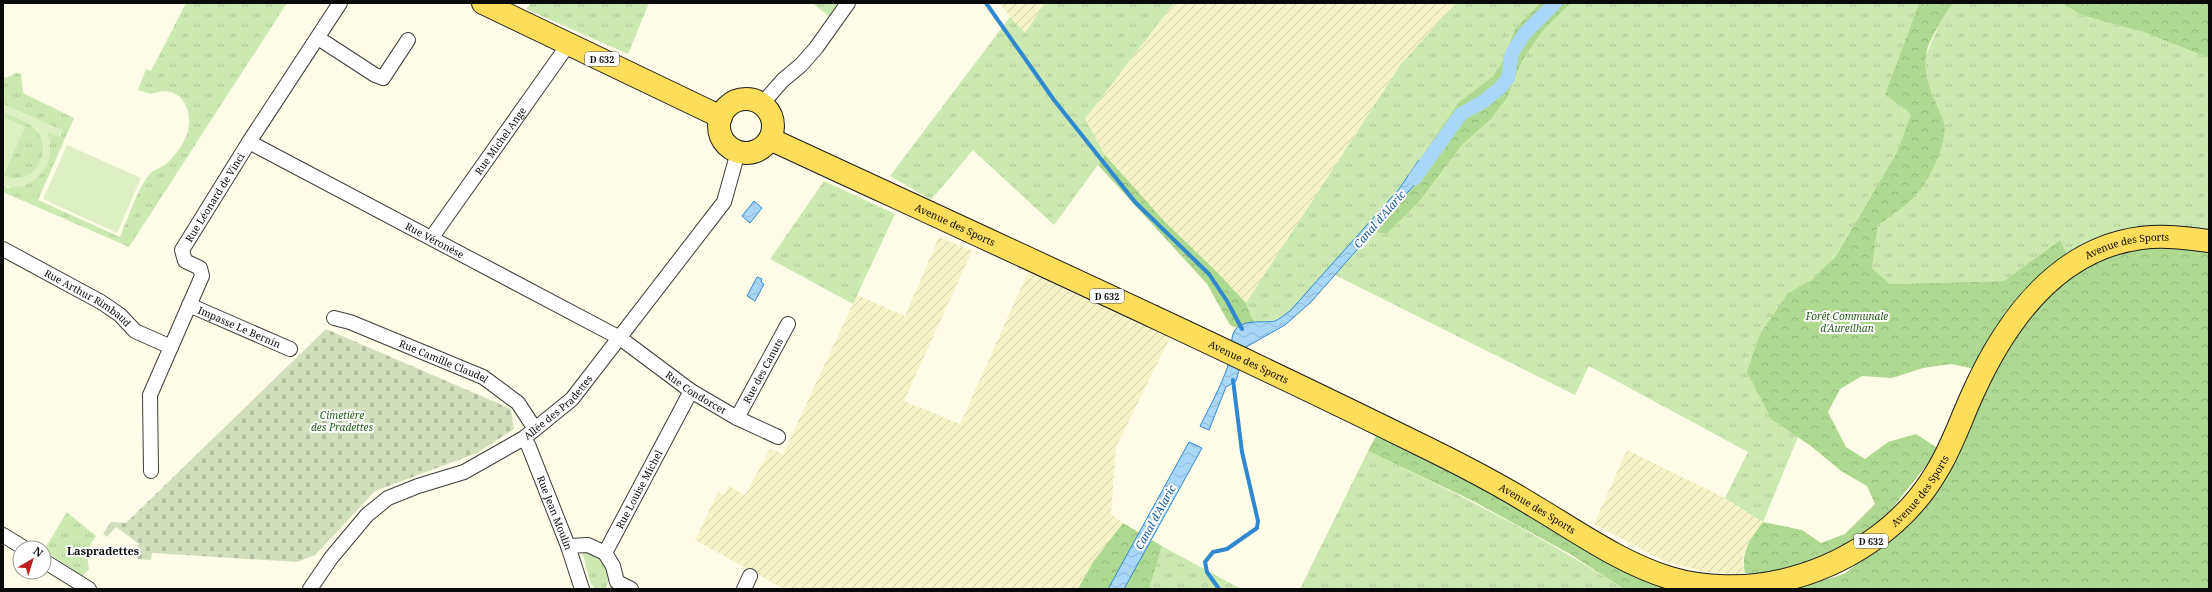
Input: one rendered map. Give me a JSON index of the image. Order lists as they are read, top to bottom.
{
  "streets": {
    "main road": ["D 632", "Avenue des Sports"],
    "street": [
      "Rue Michel Ange",
      "Rue Léonard de Vinci",
      "Rue Véronèse",
      "Rue Arthur Rimbaud",
      "Impasse Le Bernin",
      "Rue Camille Claudel",
      "Rue des Canuts",
      "Rue Condorcet",
      "Allée des Pradettes",
      "Rue Louise Michel",
      "Rue Jean Moulin"
    ]
  },
  "crossings": [
    ["D 632", "Rue Michel Ange"],
    ["D 632", "Avenue des Sports"],
    ["D 632", "Allée des Pradettes"],
    ["Rue Michel Ange", "Rue Véronèse"],
    ["Rue Léonard de Vinci", "Rue Véronèse"],
    ["Rue Léonard de Vinci", "Rue Arthur Rimbaud"],
    ["Rue Léonard de Vinci", "Impasse Le Bernin"],
    ["Avenue des Sports", "Allée des Pradettes"],
    ["Rue Véronèse", "Rue Condorcet"],
    ["Rue Véronèse", "Allée des Pradettes"],
    ["Rue Camille Claudel", "Allée des Pradettes"],
    ["Rue des Canuts", "Rue Condorcet"],
    ["Rue Condorcet", "Allée des Pradettes"],
    ["Rue Condorcet", "Rue Louise Michel"],
    ["Allée des Pradettes", "Rue Jean Moulin"]
  ],
  "districts": ["Laspradettes"],
  "water": ["Canal d'Alaric"],
  "parks": ["Forêt Communale d'Aureilhan", "Cimetière des Pradettes"],
  "north": "top right"
}
